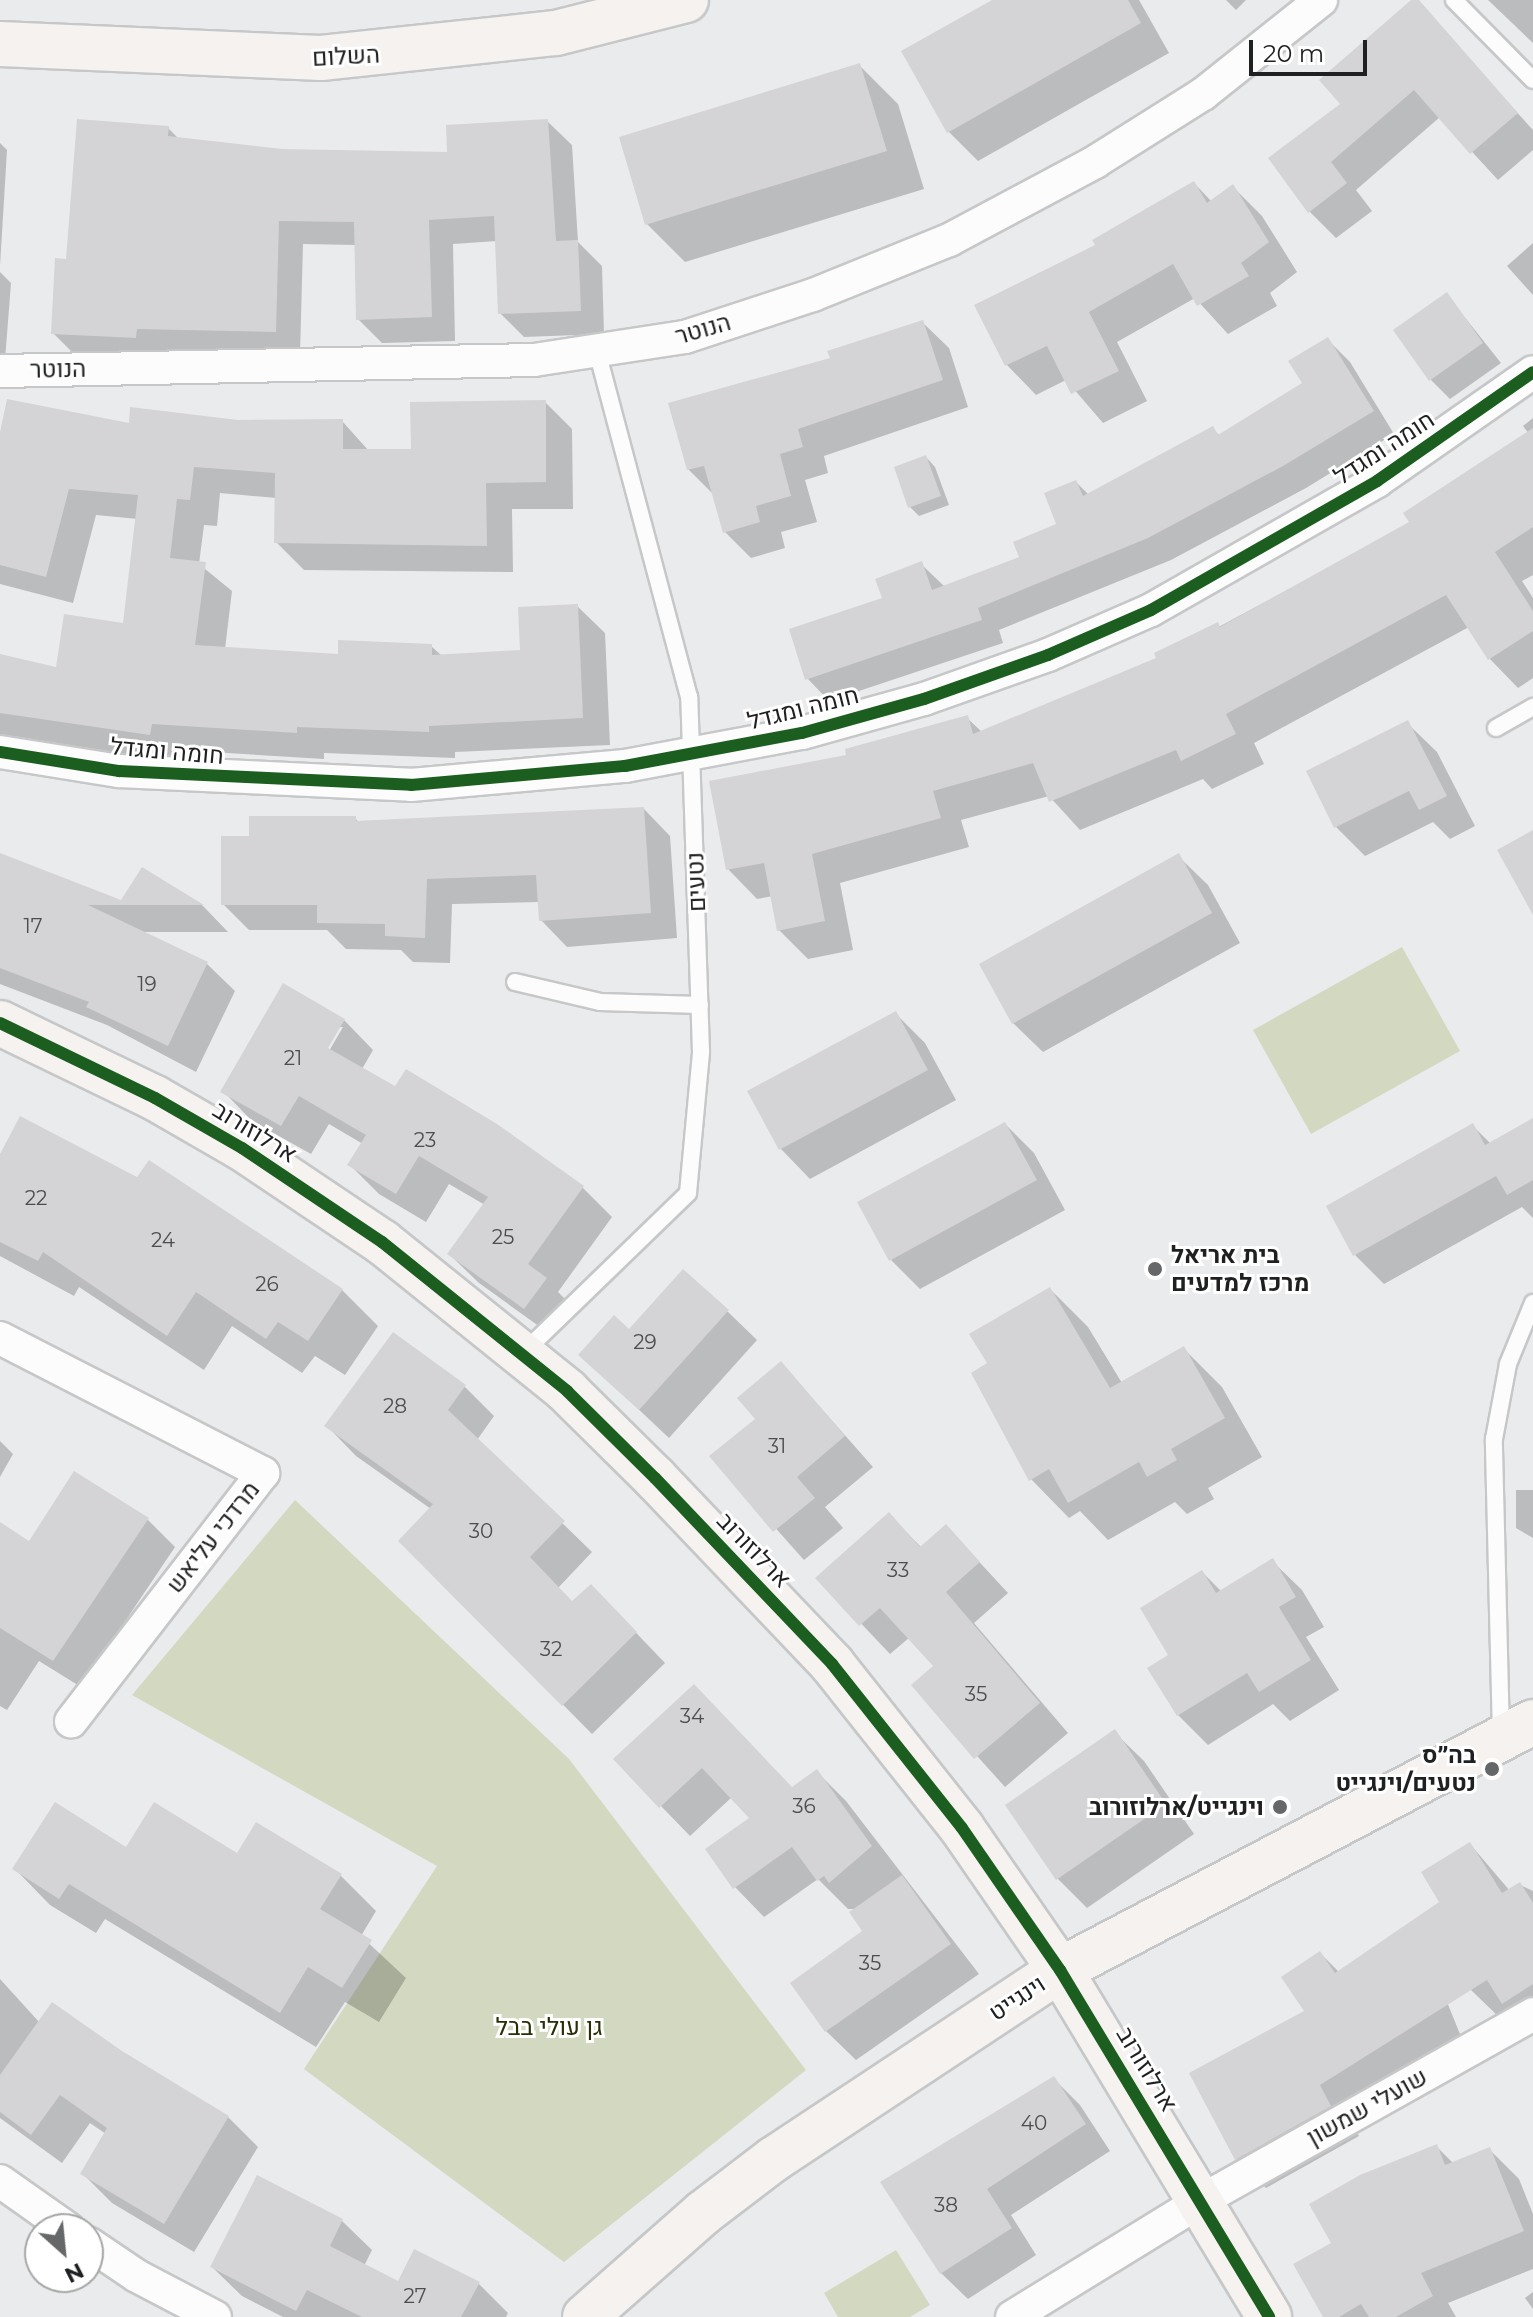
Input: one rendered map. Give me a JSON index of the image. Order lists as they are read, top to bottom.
{
  "streets": {
    "street": [
      "השלום",
      "הנוטר",
      "חומה ומגדל",
      "ארלוזורוב",
      "מרדכי עליאש",
      "וינגייט",
      "שועלי שמשון"
    ],
    "lane": ["נטעים"]
  },
  "crossings": [
    ["הנוטר", "נטעים"],
    ["חומה ומגדל", "נטעים"],
    ["נטעים", "ארלוזורוב"],
    ["ארלוזורוב", "וינגייט"],
    ["ארלוזורוב", "שועלי שמשון"]
  ],
  "parks": ["גן עולי בבל"],
  "places": ["בית אריאל מרכז למדעים", "בה״ס נטעים/וינגייט", "וינגייט/ארלוזורוב"],
  "house_numbers": [
    "17",
    "19",
    "21",
    "23",
    "22",
    "25",
    "24",
    "26",
    "29",
    "28",
    "31",
    "30",
    "33",
    "32",
    "35",
    "34",
    "36",
    "35",
    "40",
    "38",
    "27"
  ],
  "scale_bar": "20 m",
  "north": "bottom right"
}
